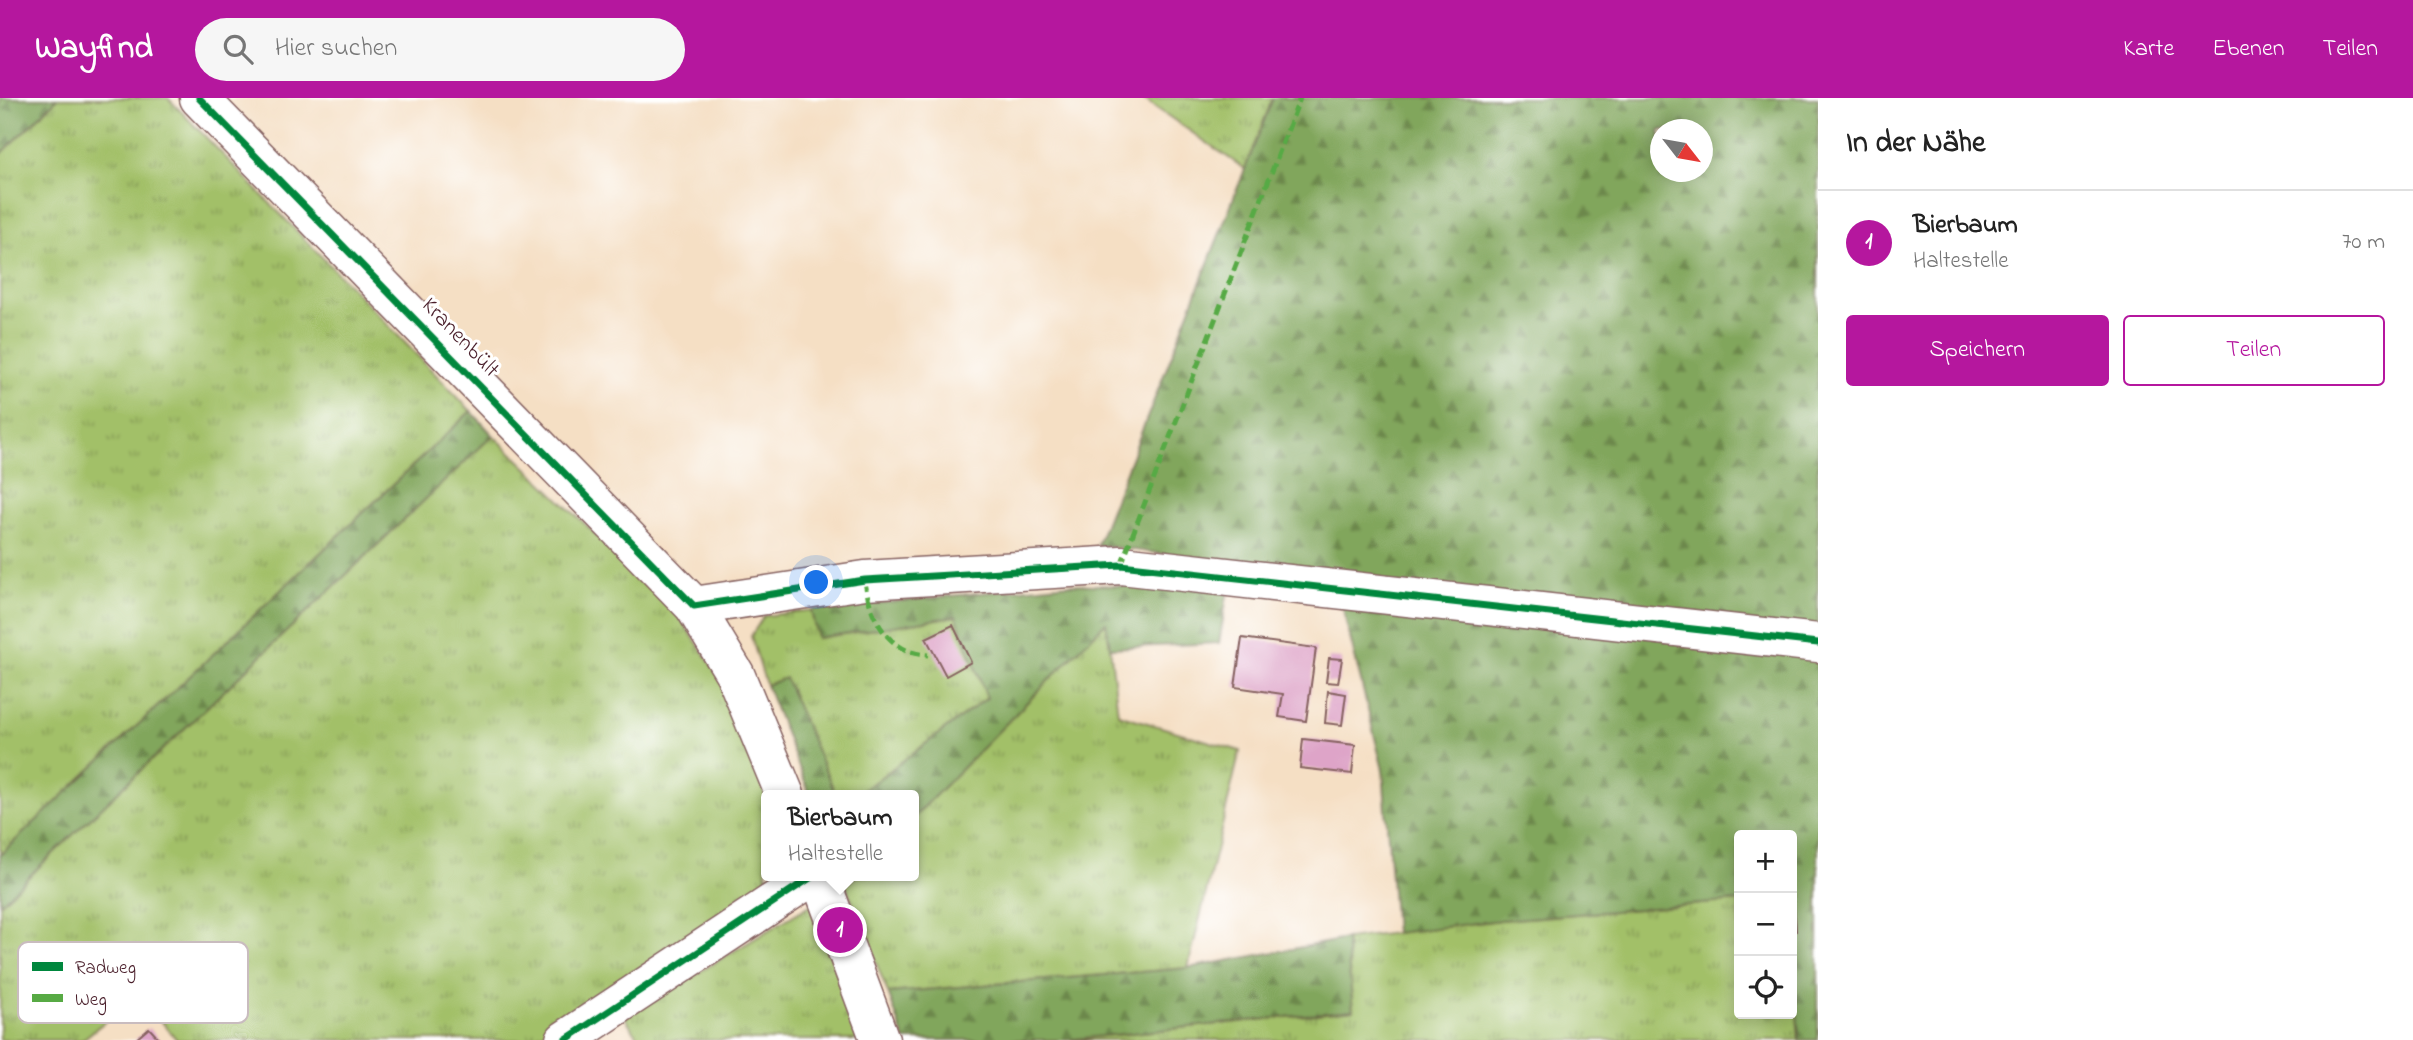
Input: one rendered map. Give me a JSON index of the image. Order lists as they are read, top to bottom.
{
  "streets": {
    "street": ["Kranenbült"]
  },
  "legend": ["Radweg", "Weg"],
  "north": "bottom right",
  "page": {
    "header": "Wayfind",
    "search": "Hier suchen",
    "nav": ["Karte", "Ebenen", "Teilen"],
    "heading": "In der Nähe",
    "list": [
      {
        "mark": "1",
        "name": "Bierbaum",
        "note": "Haltestelle",
        "value": "70 m"
      }
    ],
    "buttons": ["Speichern", "Teilen"],
    "popup": ["Bierbaum", "Haltestelle"],
    "map_buttons": ["+", "−"],
    "pins": "1"
  }
}
